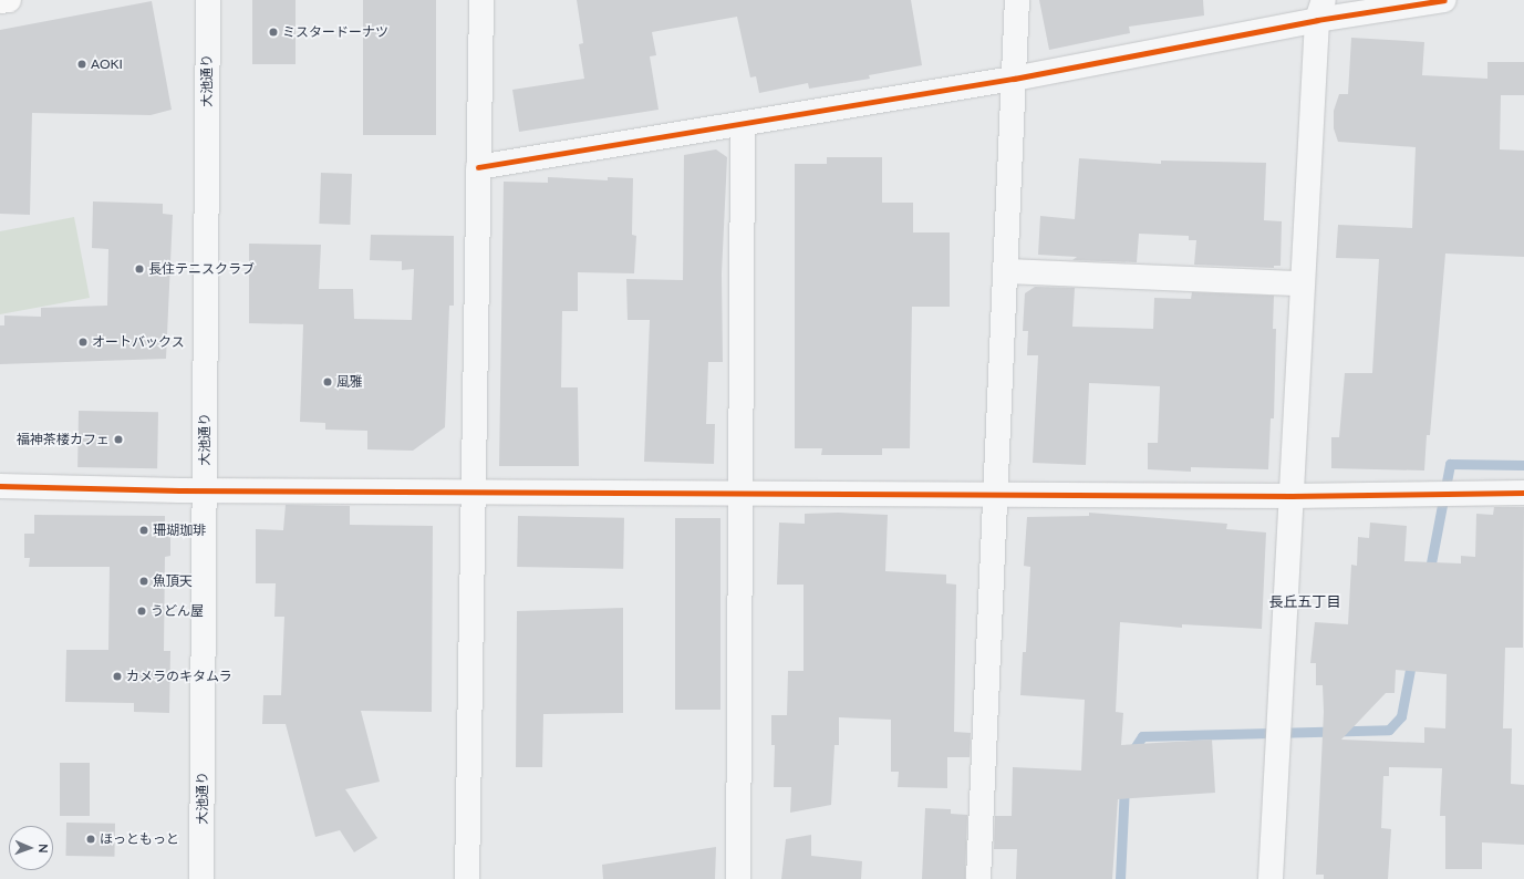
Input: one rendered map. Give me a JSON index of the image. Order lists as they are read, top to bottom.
{
  "streets": {
    "street": ["大池通り"]
  },
  "districts": ["長丘五丁目"],
  "places": [
    "ミスタードーナツ",
    "AOKI",
    "長住テニスクラブ",
    "オートバックス",
    "風雅",
    "福神茶楼カフェ",
    "珊瑚珈琲",
    "魚頂天",
    "うどん屋",
    "カメラのキタムラ",
    "ほっともっと"
  ],
  "north": "right"
}
